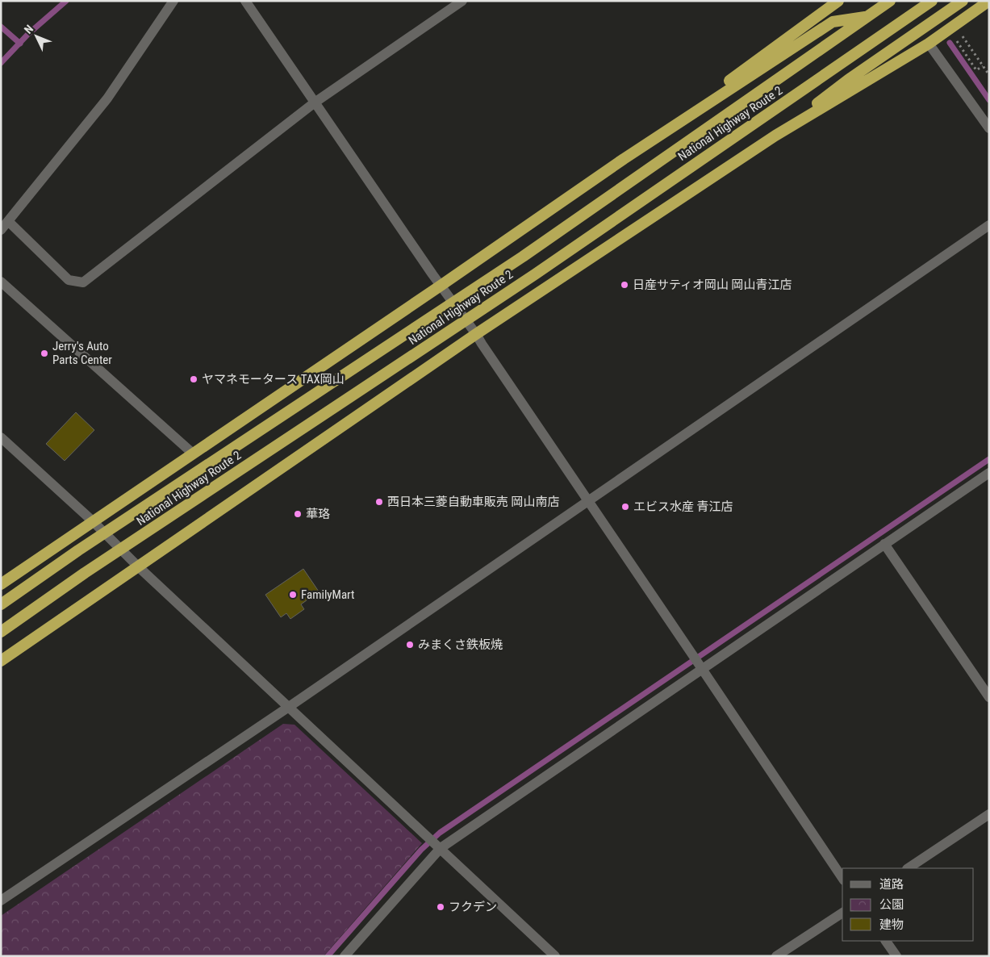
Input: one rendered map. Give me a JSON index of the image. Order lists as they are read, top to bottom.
{
  "streets": {
    "highway": ["National Highway Route 2"]
  },
  "places": [
    "日産サティオ岡山 岡山青江店",
    "Jerry's Auto Parts Center",
    "ヤマネモータース TAX岡山",
    "西日本三菱自動車販売 岡山南店",
    "エビス水産 青江店",
    "華珞",
    "FamilyMart",
    "みまくさ鉄板焼",
    "フクデン"
  ],
  "legend": ["道路", "公園", "建物"],
  "north": "top left"
}
